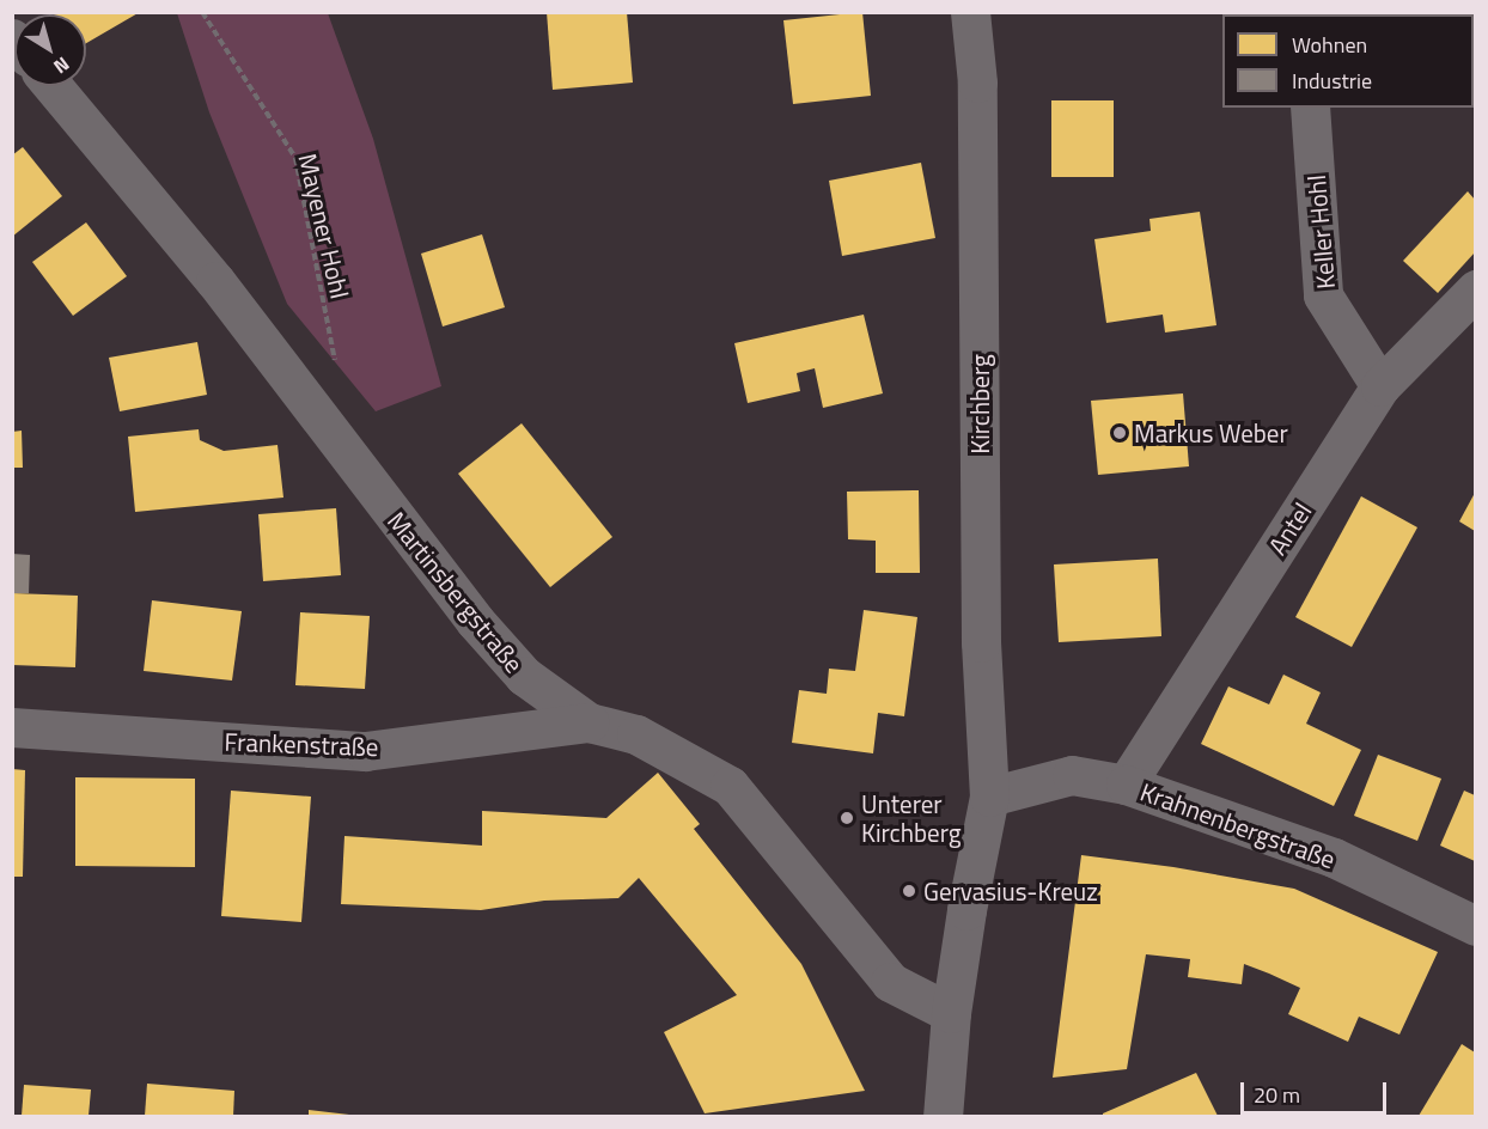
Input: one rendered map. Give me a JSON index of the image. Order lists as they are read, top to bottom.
{
  "streets": {
    "street": [
      "Keller Hohl",
      "Kirchberg",
      "Antel",
      "Martinsbergstraße",
      "Frankenstraße",
      "Krahnenbergstraße"
    ],
    "path": ["Mayener Hohl"]
  },
  "crossings": [
    ["Keller Hohl", "Antel"],
    ["Kirchberg", "Martinsbergstraße"],
    ["Kirchberg", "Krahnenbergstraße"],
    ["Antel", "Krahnenbergstraße"],
    ["Martinsbergstraße", "Frankenstraße"]
  ],
  "places": ["Markus Weber", "Unterer Kirchberg", "Gervasius-Kreuz"],
  "legend": ["Wohnen", "Industrie"],
  "scale_bar": "20 m",
  "north": "bottom right"
}
